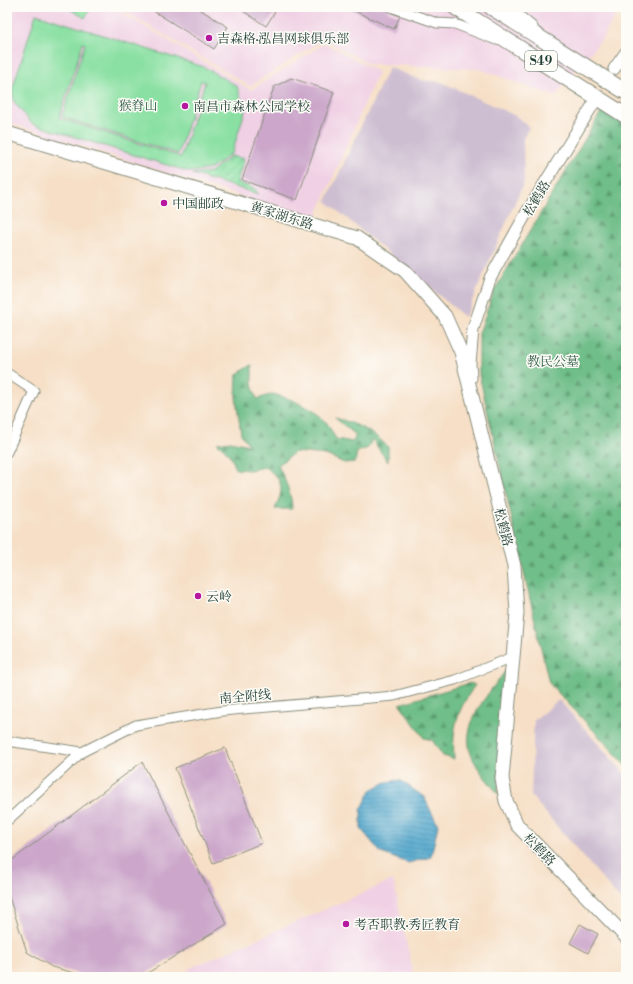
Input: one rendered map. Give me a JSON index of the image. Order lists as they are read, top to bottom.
{
  "streets": {
    "highway": ["S49"],
    "main road": ["松鹤路", "黄家湖东路"],
    "street": ["南全附线"]
  },
  "crossings": [
    ["松鹤路", "黄家湖东路"],
    ["松鹤路", "南全附线"]
  ],
  "parks": ["猴脊山", "教民公墓"],
  "places": [
    "吉森格·泓昌网球俱乐部",
    "南昌市森林公园学校",
    "中国邮政",
    "云岭",
    "考否职教·秀匠教育"
  ]
}
